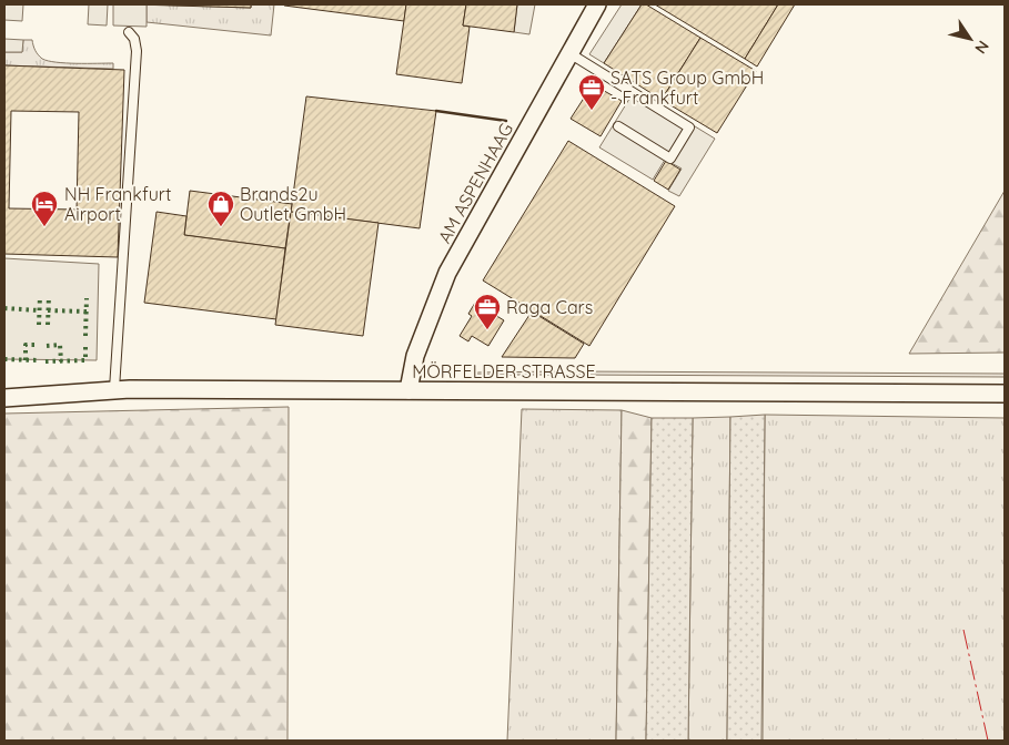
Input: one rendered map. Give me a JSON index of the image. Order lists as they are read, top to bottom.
{
  "streets": {
    "street": ["AM ASPENHAAG", "MÖRFELDER STRASSE"]
  },
  "crossings": [
    ["AM ASPENHAAG", "MÖRFELDER STRASSE"]
  ],
  "places": {
    "office": ["SATS Group GmbH - Frankfurt", "Raga Cars"],
    "hotel": ["NH Frankfurt Airport"],
    "shop": ["Brands2u Outlet GmbH"]
  },
  "north": "bottom right"
}
